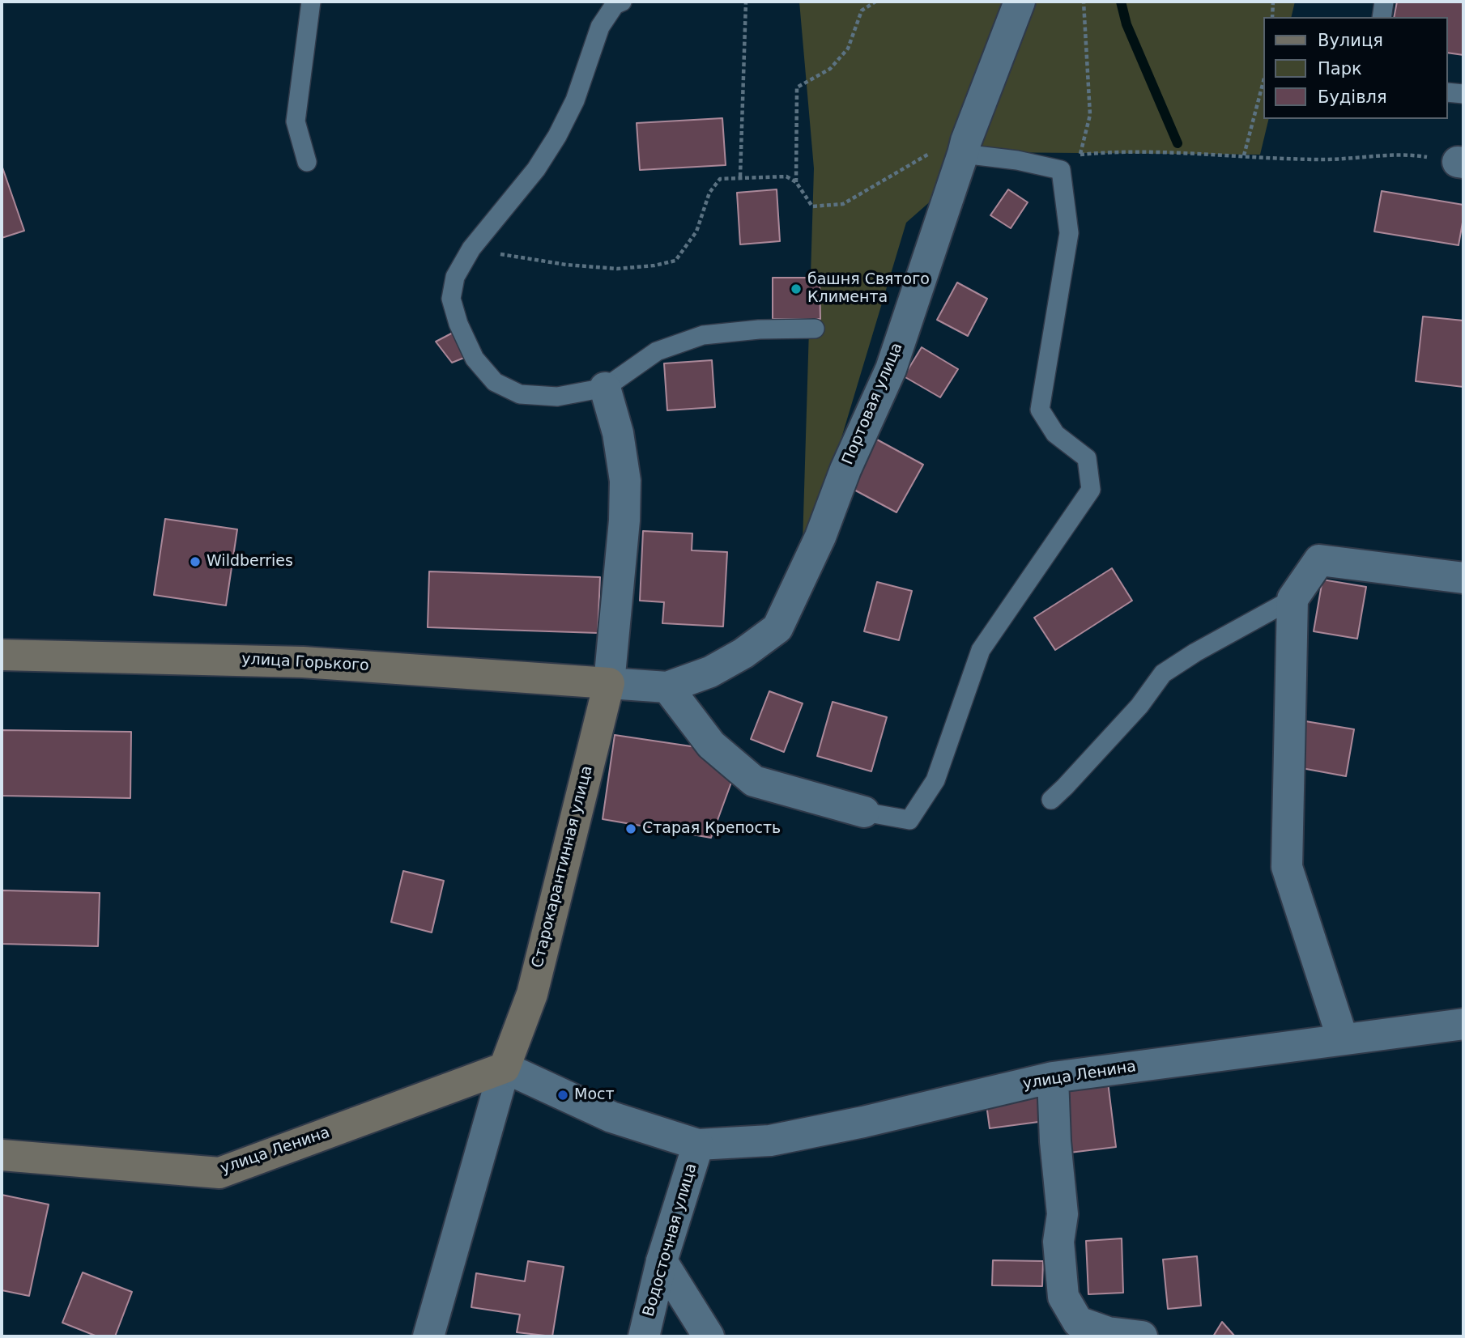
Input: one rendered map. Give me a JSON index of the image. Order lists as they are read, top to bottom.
{
  "streets": {
    "main road": ["улица Горького", "Старокарантинная улица", "улица Ленина"],
    "street": ["Портовая улица", "Водосточная улица"]
  },
  "crossings": [
    ["Портовая улица", "улица Горького"],
    ["Портовая улица", "Старокарантинная улица"],
    ["улица Горького", "Старокарантинная улица"],
    ["Старокарантинная улица", "улица Ленина"],
    ["улица Ленина", "Водосточная улица"]
  ],
  "places": [
    "башня Святого Климента",
    "Wildberries",
    "Старая Крепость",
    "Мост"
  ],
  "legend": ["Вулиця", "Парк", "Будівля"]
}
